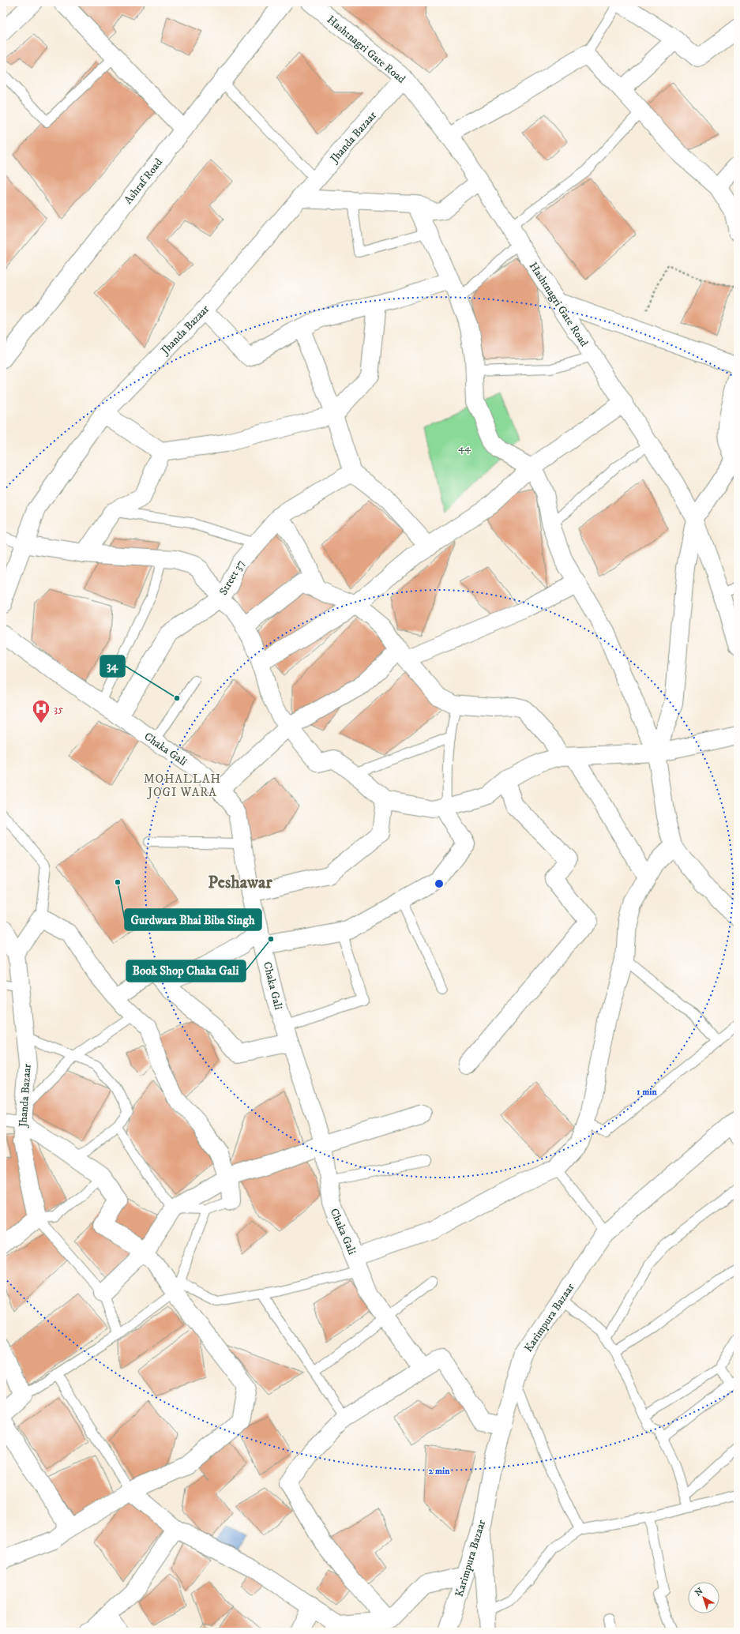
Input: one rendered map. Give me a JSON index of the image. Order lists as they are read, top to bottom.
{
  "streets": {
    "street": [
      "Hashtnagri Gate Road",
      "Jhanda Bazaar",
      "Ashraf Road",
      "Street 37",
      "Chaka Gali",
      "Karimpura Bazaar"
    ]
  },
  "crossings": [
    ["Hashtnagri Gate Road", "Jhanda Bazaar"],
    ["Street 37", "Chaka Gali"]
  ],
  "districts": ["MOHALLAH JOGI WARA", "Peshawar"],
  "parks": ["44"],
  "places": {
    "other": ["34", "Gurdwara Bhai Biba Singh", "Book Shop Chaka Gali"],
    "hospital": ["35"]
  },
  "north": "top left",
  "rings": ["1 min", "2 min"]
}
